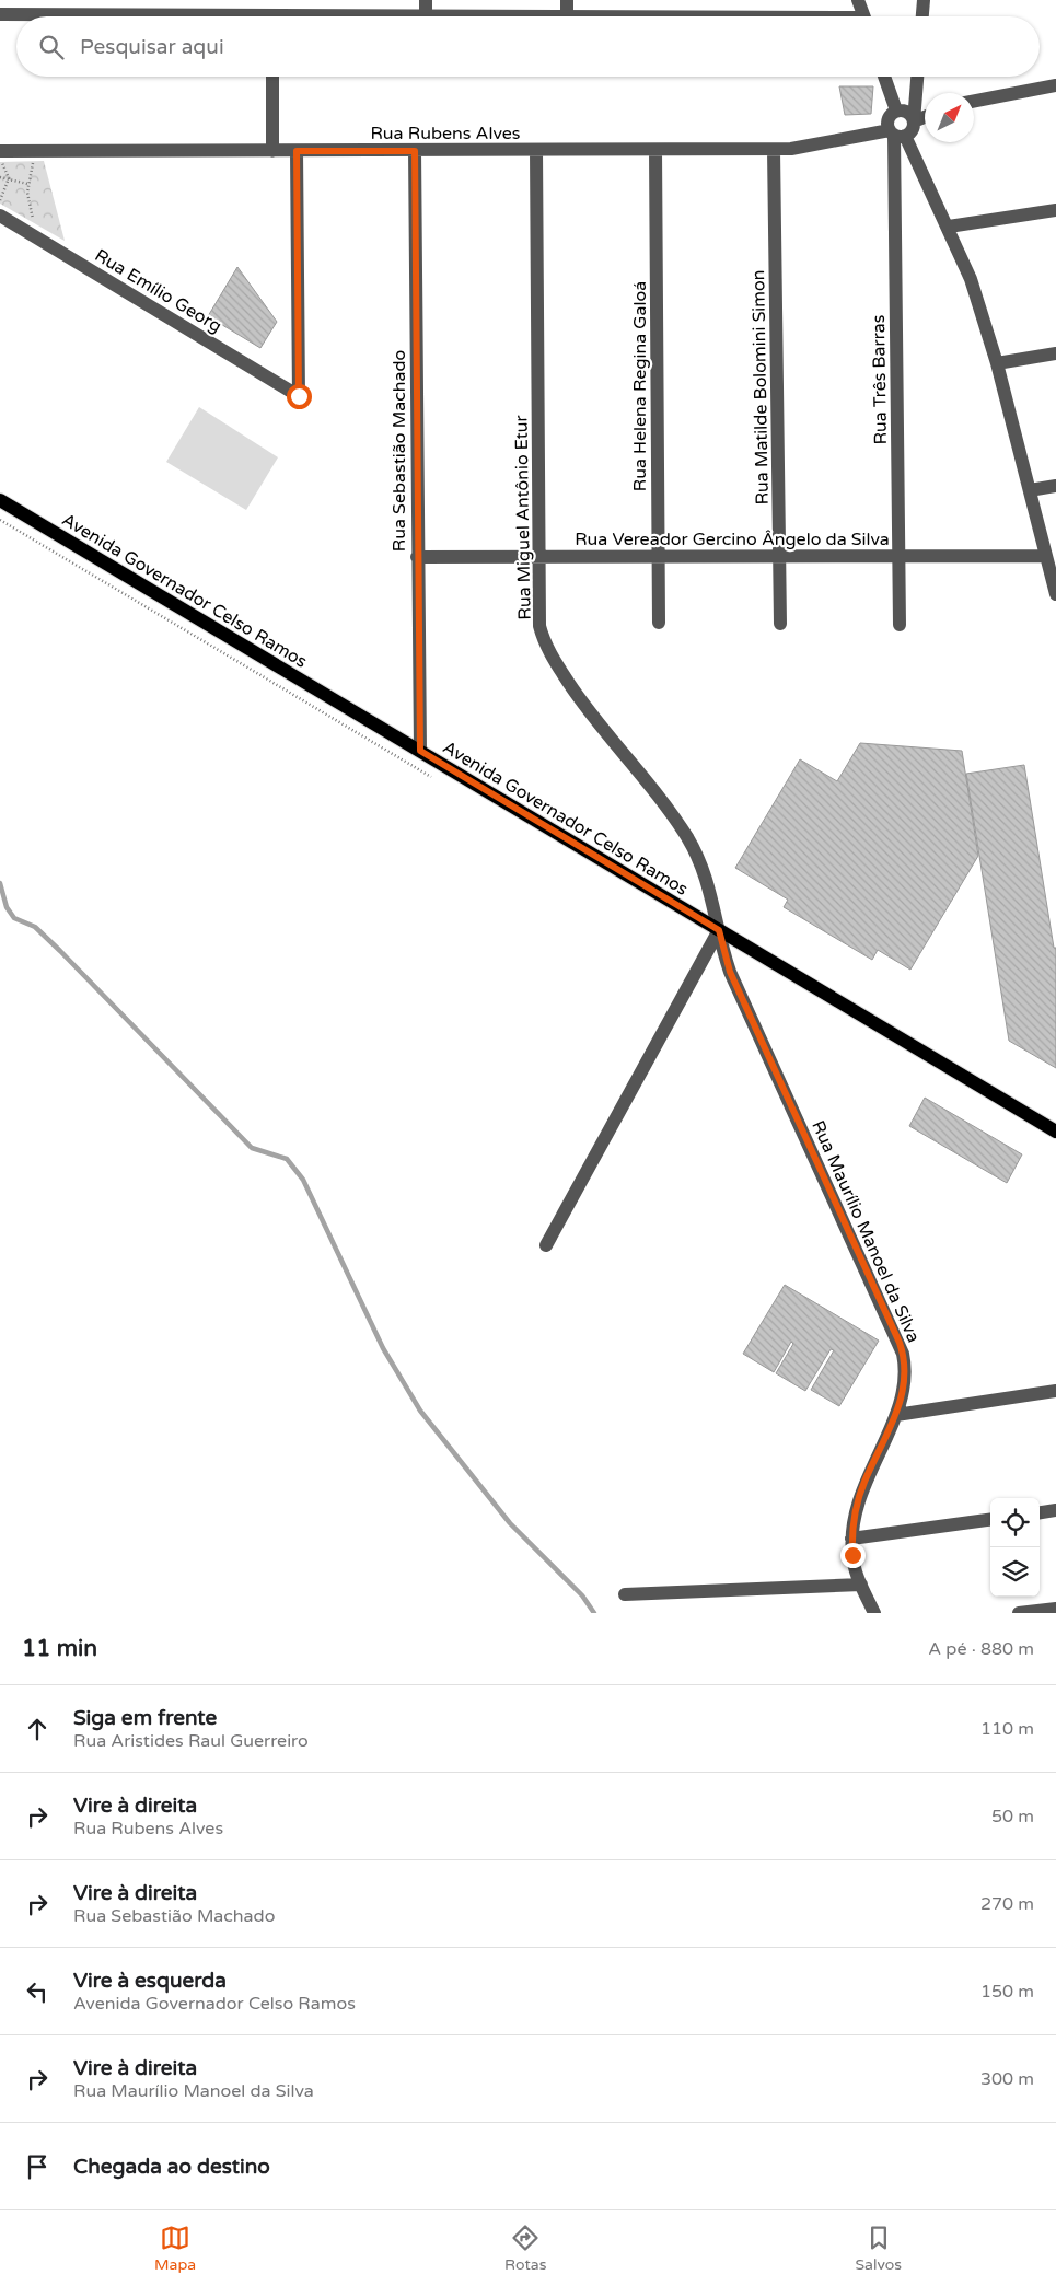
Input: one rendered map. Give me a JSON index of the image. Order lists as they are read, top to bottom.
{
  "streets": {
    "main road": ["Avenida Governador Celso Ramos"],
    "street": [
      "Rua Rubens Alves",
      "Rua Emílio Georg",
      "Rua Três Barras",
      "Rua Helena Regina Galoá",
      "Rua Matilde Bolomini Simon",
      "Rua Sebastião Machado",
      "Rua Miguel Antônio Etur",
      "Rua Vereador Gercino Ângelo da Silva",
      "Rua Maurílio Manoel da Silva"
    ]
  },
  "crossings": [
    ["Rua Rubens Alves", "Rua Emílio Georg"],
    ["Rua Rubens Alves", "Rua Três Barras"],
    ["Rua Rubens Alves", "Rua Helena Regina Galoá"],
    ["Rua Rubens Alves", "Rua Matilde Bolomini Simon"],
    ["Rua Rubens Alves", "Rua Sebastião Machado"],
    ["Rua Rubens Alves", "Rua Miguel Antônio Etur"],
    ["Rua Três Barras", "Rua Vereador Gercino Ângelo da Silva"],
    ["Rua Helena Regina Galoá", "Rua Vereador Gercino Ângelo da Silva"],
    ["Rua Matilde Bolomini Simon", "Rua Vereador Gercino Ângelo da Silva"],
    ["Rua Sebastião Machado", "Rua Vereador Gercino Ângelo da Silva"],
    ["Rua Sebastião Machado", "Avenida Governador Celso Ramos"],
    ["Rua Miguel Antônio Etur", "Rua Vereador Gercino Ângelo da Silva"],
    ["Rua Miguel Antônio Etur", "Avenida Governador Celso Ramos"],
    ["Rua Miguel Antônio Etur", "Rua Maurílio Manoel da Silva"],
    ["Avenida Governador Celso Ramos", "Rua Maurílio Manoel da Silva"]
  ],
  "north": "top right",
  "page": {
    "search": "Pesquisar aqui",
    "heading": ["11 min", "A pé · 880 m"],
    "list": [
      ["Siga em frente", "Rua Aristides Raul Guerreiro", "110 m"],
      ["Vire à direita", "Rua Rubens Alves", "50 m"],
      ["Vire à direita", "Rua Sebastião Machado", "270 m"],
      ["Vire à esquerda", "Avenida Governador Celso Ramos", "150 m"],
      ["Vire à direita", "Rua Maurílio Manoel da Silva", "300 m"],
      "Chegada ao destino"
    ],
    "nav": ["Mapa", "Rotas", "Salvos"]
  }
}
